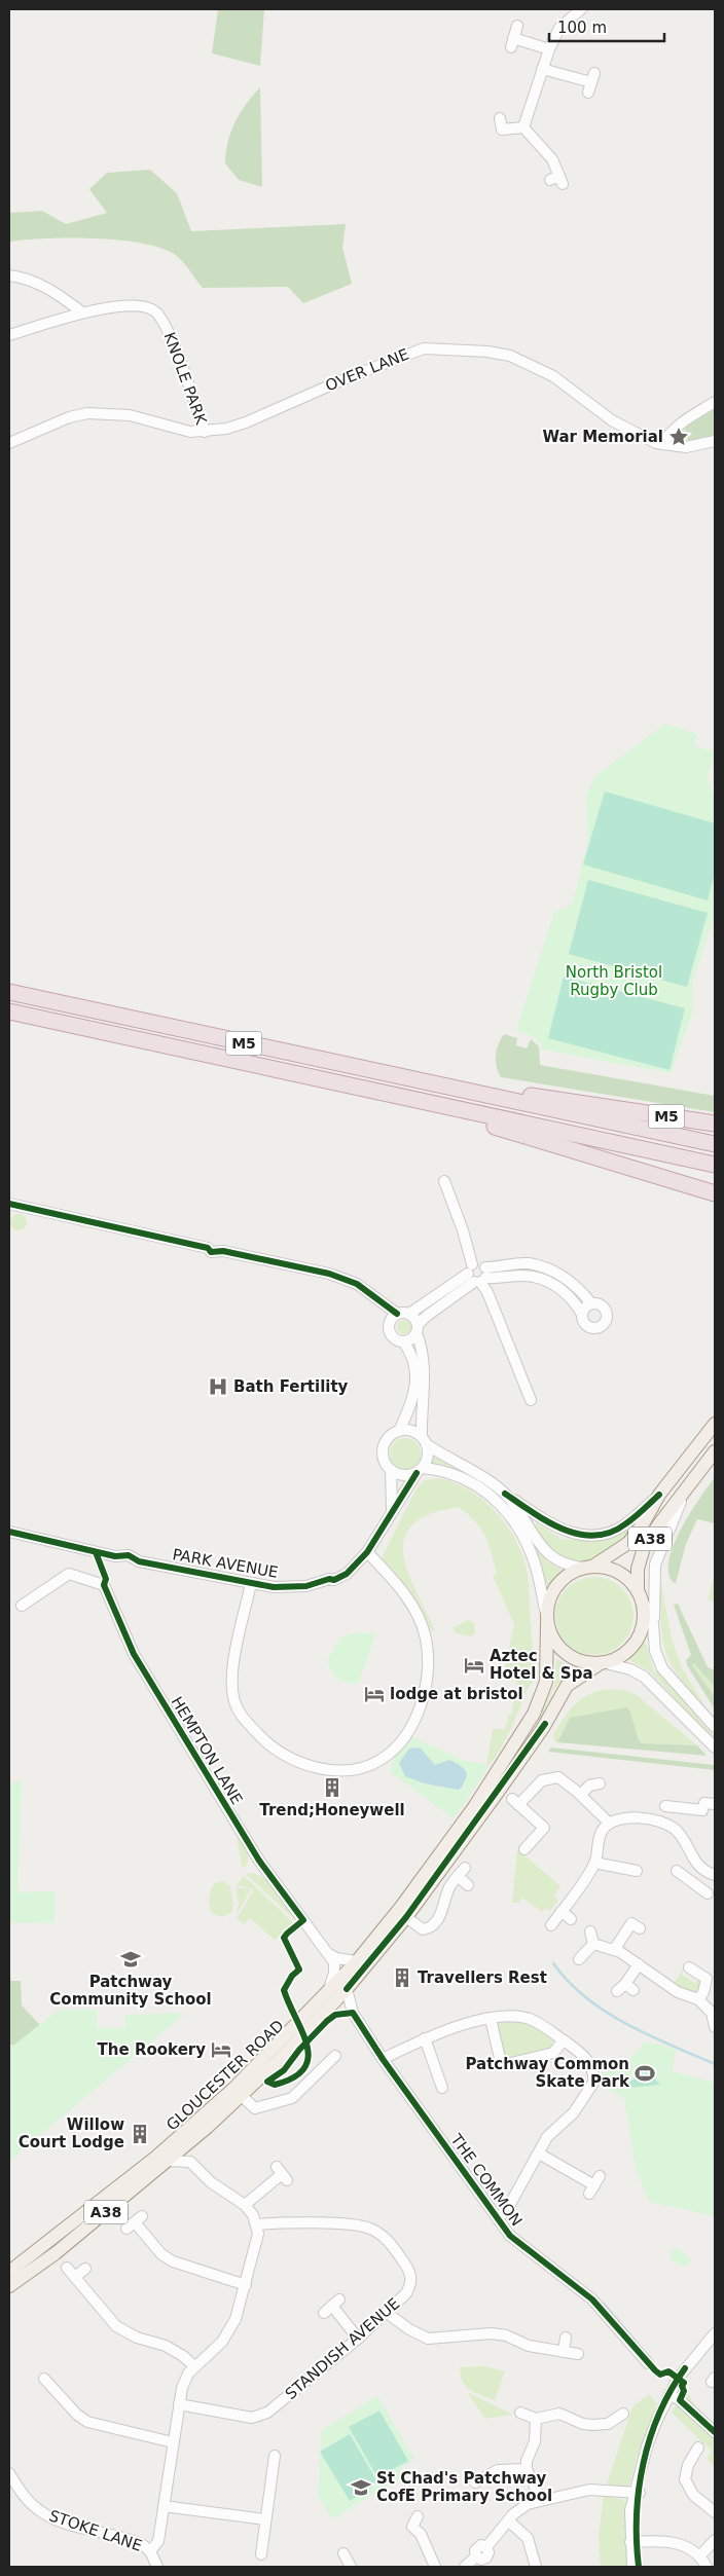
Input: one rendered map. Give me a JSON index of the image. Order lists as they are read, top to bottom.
{
  "streets": {
    "highway": ["M5"],
    "main road": ["A38", "GLOUCESTER ROAD"],
    "street": [
      "OVER LANE",
      "KNOLE PARK",
      "PARK AVENUE",
      "HEMPTON LANE",
      "THE COMMON",
      "STANDISH AVENUE",
      "STOKE LANE"
    ]
  },
  "crossings": [
    ["OVER LANE", "KNOLE PARK"],
    ["A38", "GLOUCESTER ROAD"],
    ["HEMPTON LANE", "GLOUCESTER ROAD"],
    ["GLOUCESTER ROAD", "THE COMMON"]
  ],
  "parks": ["North Bristol Rugby Club"],
  "places": {
    "place": ["War Memorial"],
    "hospital": ["Bath Fertility"],
    "hotel": ["Aztec Hotel & Spa", "lodge at bristol", "The Rookery"],
    "building": ["Trend;Honeywell", "Travellers Rest", "Willow Court Lodge"],
    "school or university": ["Patchway Community School", "St Chad's Patchway CofE Primary School"],
    "sports": ["Patchway Common Skate Park"]
  },
  "scale_bar": "100 m"
}
